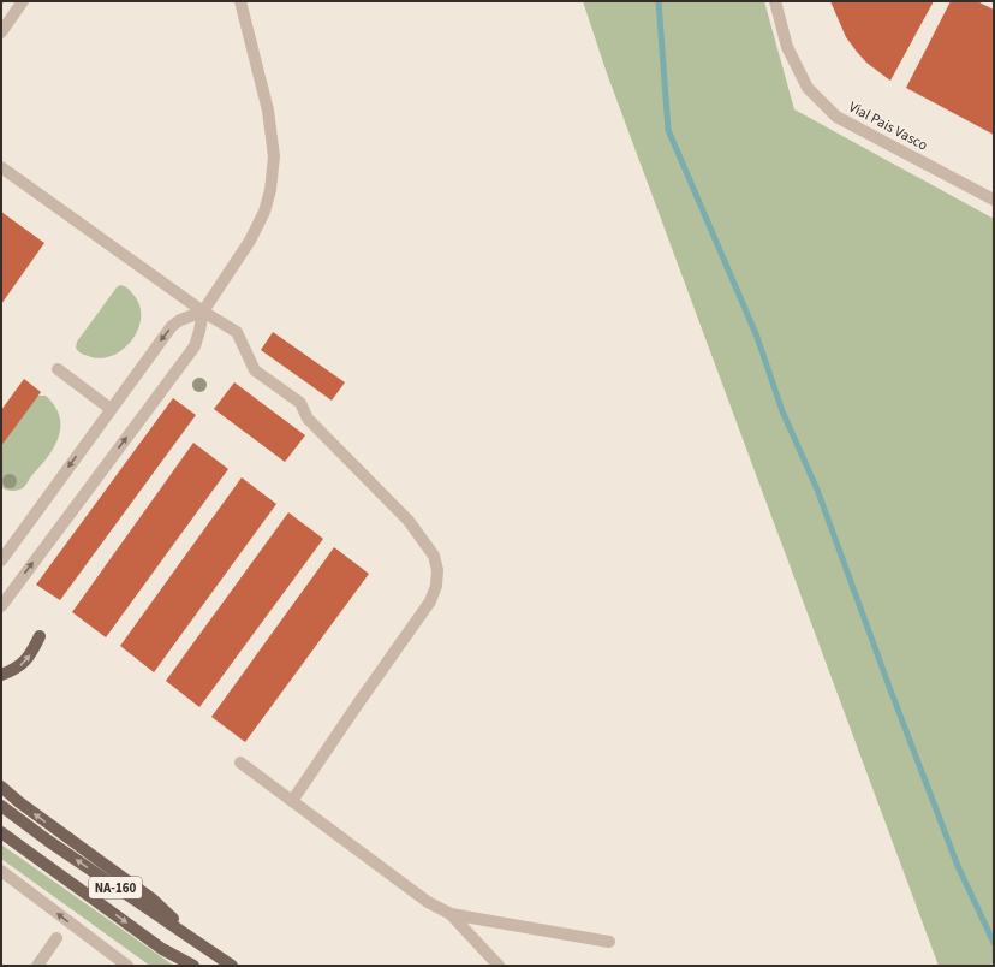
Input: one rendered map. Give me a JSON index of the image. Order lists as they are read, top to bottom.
{
  "streets": {
    "main road": ["NA-160"],
    "lane": ["Vial Pais Vasco"]
  }
}
